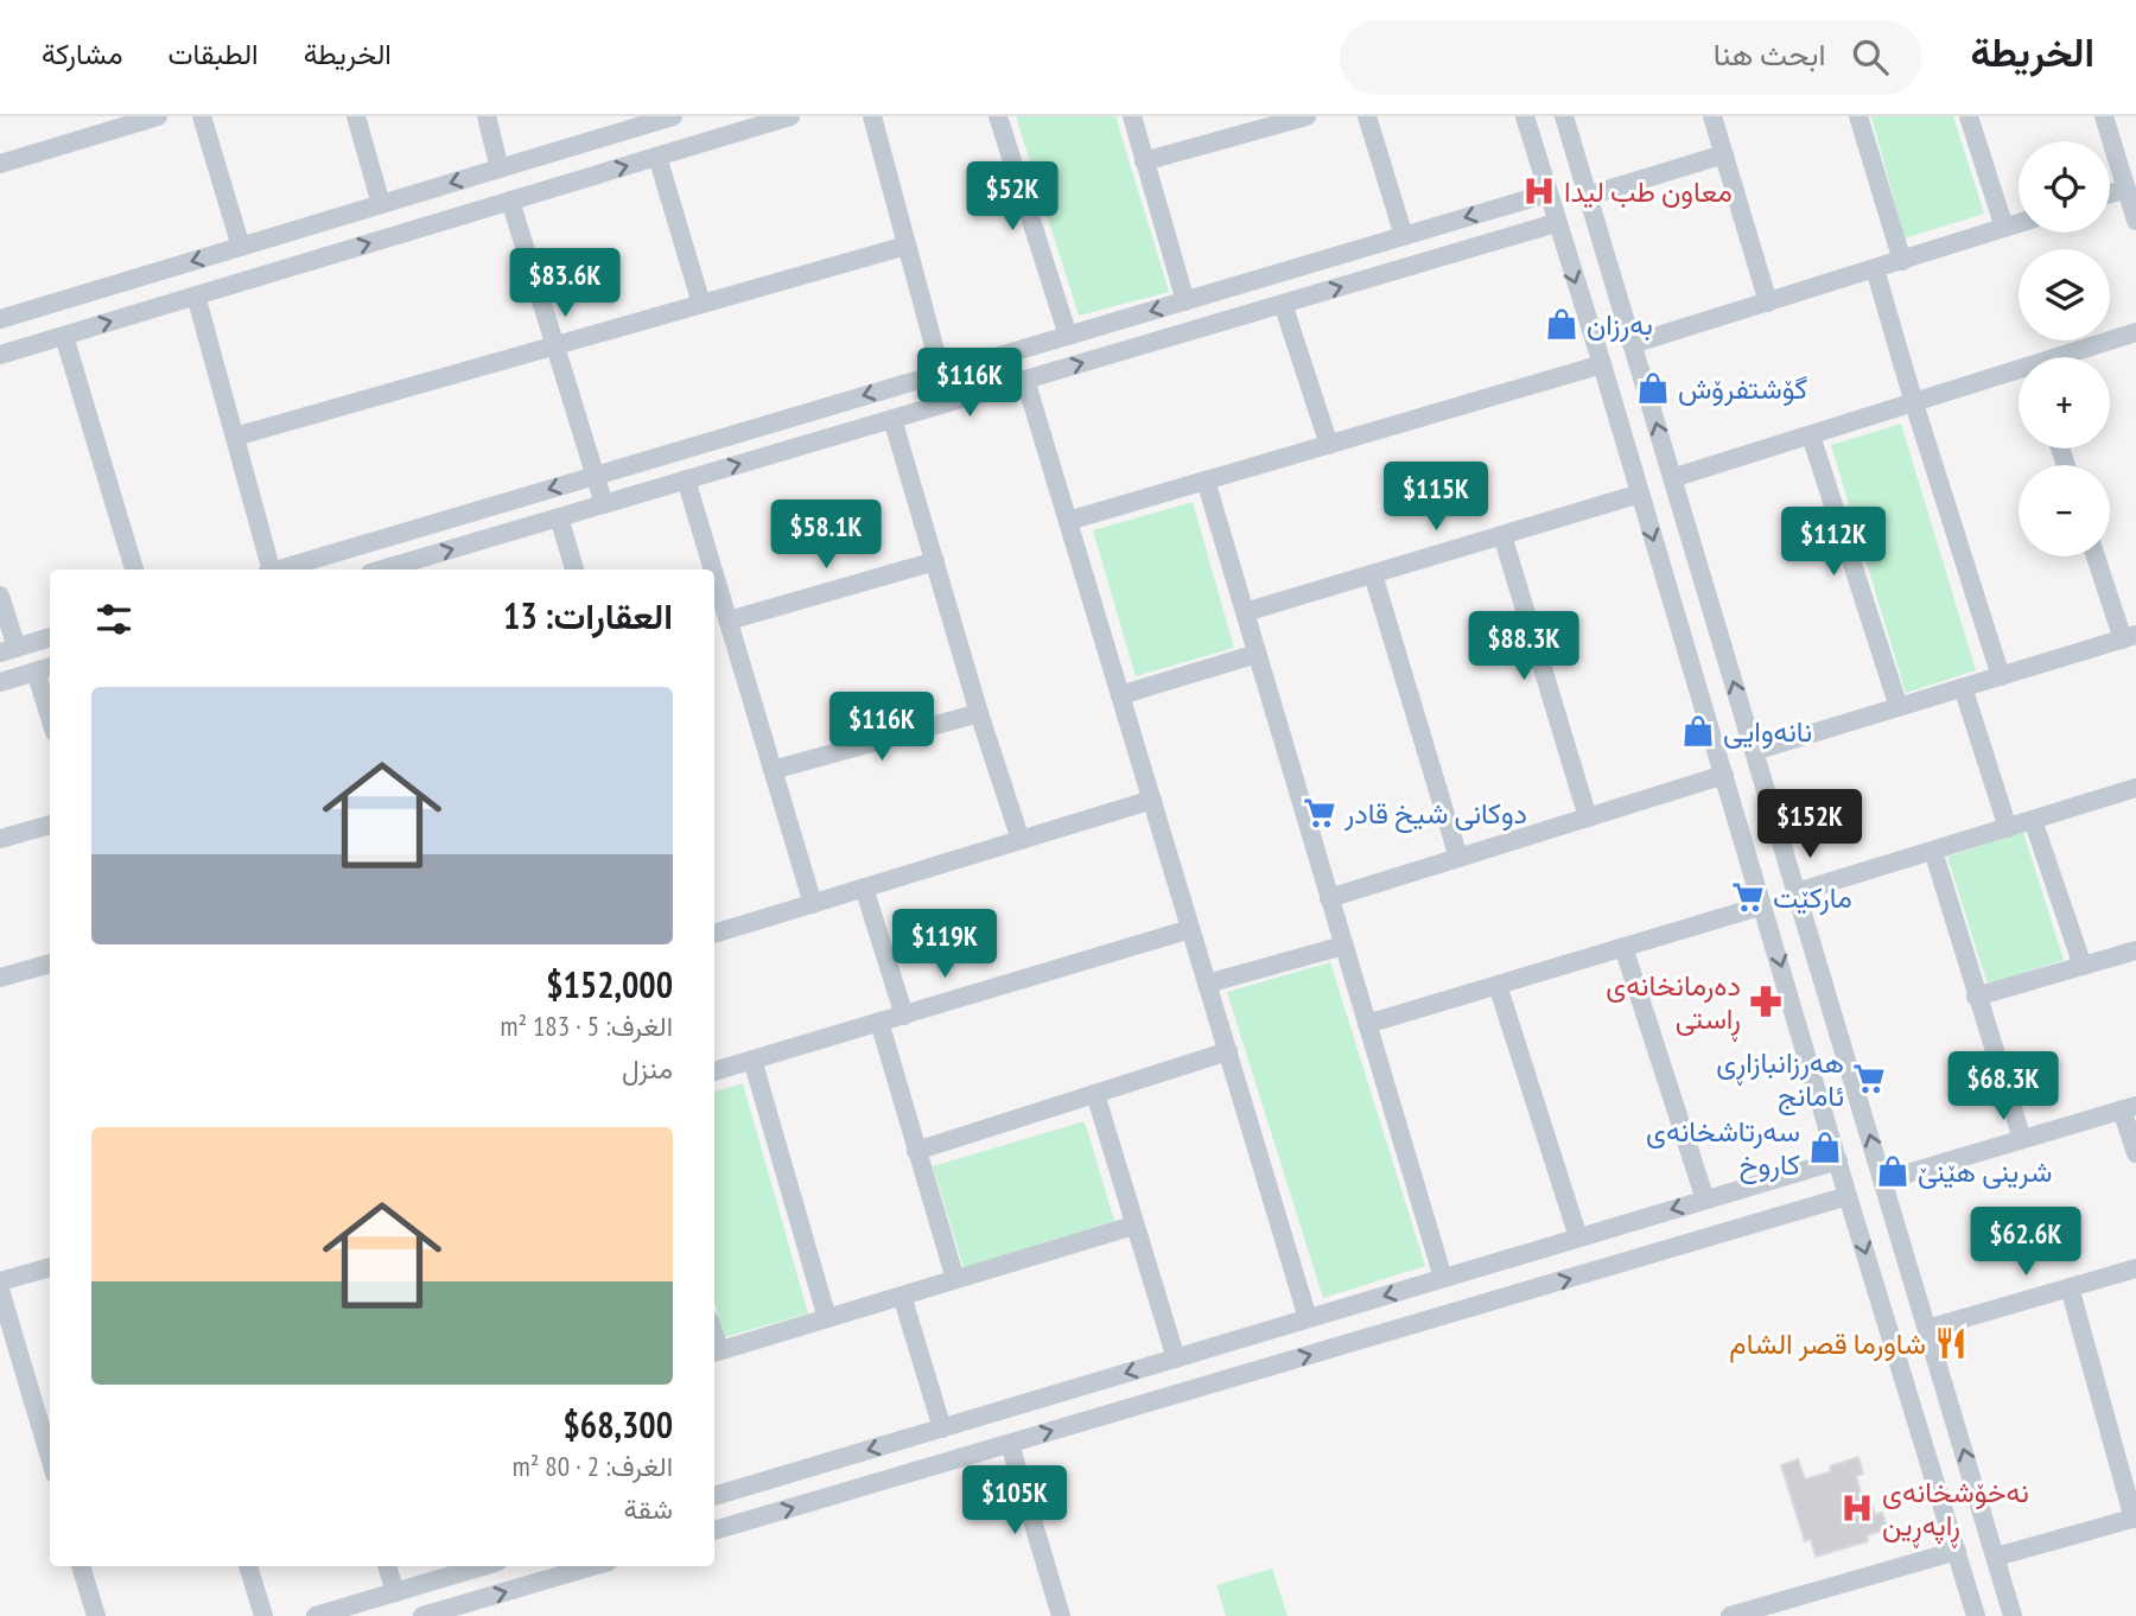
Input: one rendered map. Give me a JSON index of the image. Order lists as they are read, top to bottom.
{
  "places": {
    "hospital": ["معاون طب لیدا", "نەخۆشخانەی ڕاپەڕین"],
    "shop": [
      "بەرزان",
      "گۆشتفرۆش",
      "نانەوایی",
      "سەرتاشخانەی کاروخ",
      "شرینی هێنێ"
    ],
    "supermarket": ["دوکانی شیخ قادر", "مارکێت", "هەرزانبازاڕی ئامانج"],
    "pharmacy": ["دەرمانخانەی ڕاستی"],
    "restaurant": ["شاورما قصر الشام"]
  },
  "page": {
    "header": "الخريطة",
    "search": "ابحث هنا",
    "nav": ["الخريطة", "الطبقات", "مشاركة"],
    "map_buttons": ["+", "−"],
    "price": [
      "$52K",
      "$83.6K",
      "$116K",
      "$115K",
      "$58.1K",
      "$112K",
      "$88.3K",
      "$116K",
      "$152K",
      "$119K",
      "$68.3K",
      "$62.6K",
      "$105K"
    ],
    "heading": "العقارات: 13",
    "list": [
      {
        "name": "$152,000",
        "note": "الغرف: 5 · 183 m² · منزل"
      },
      {
        "name": "$68,300",
        "note": "الغرف: 2 · 80 m² · شقة"
      }
    ]
  }
}
